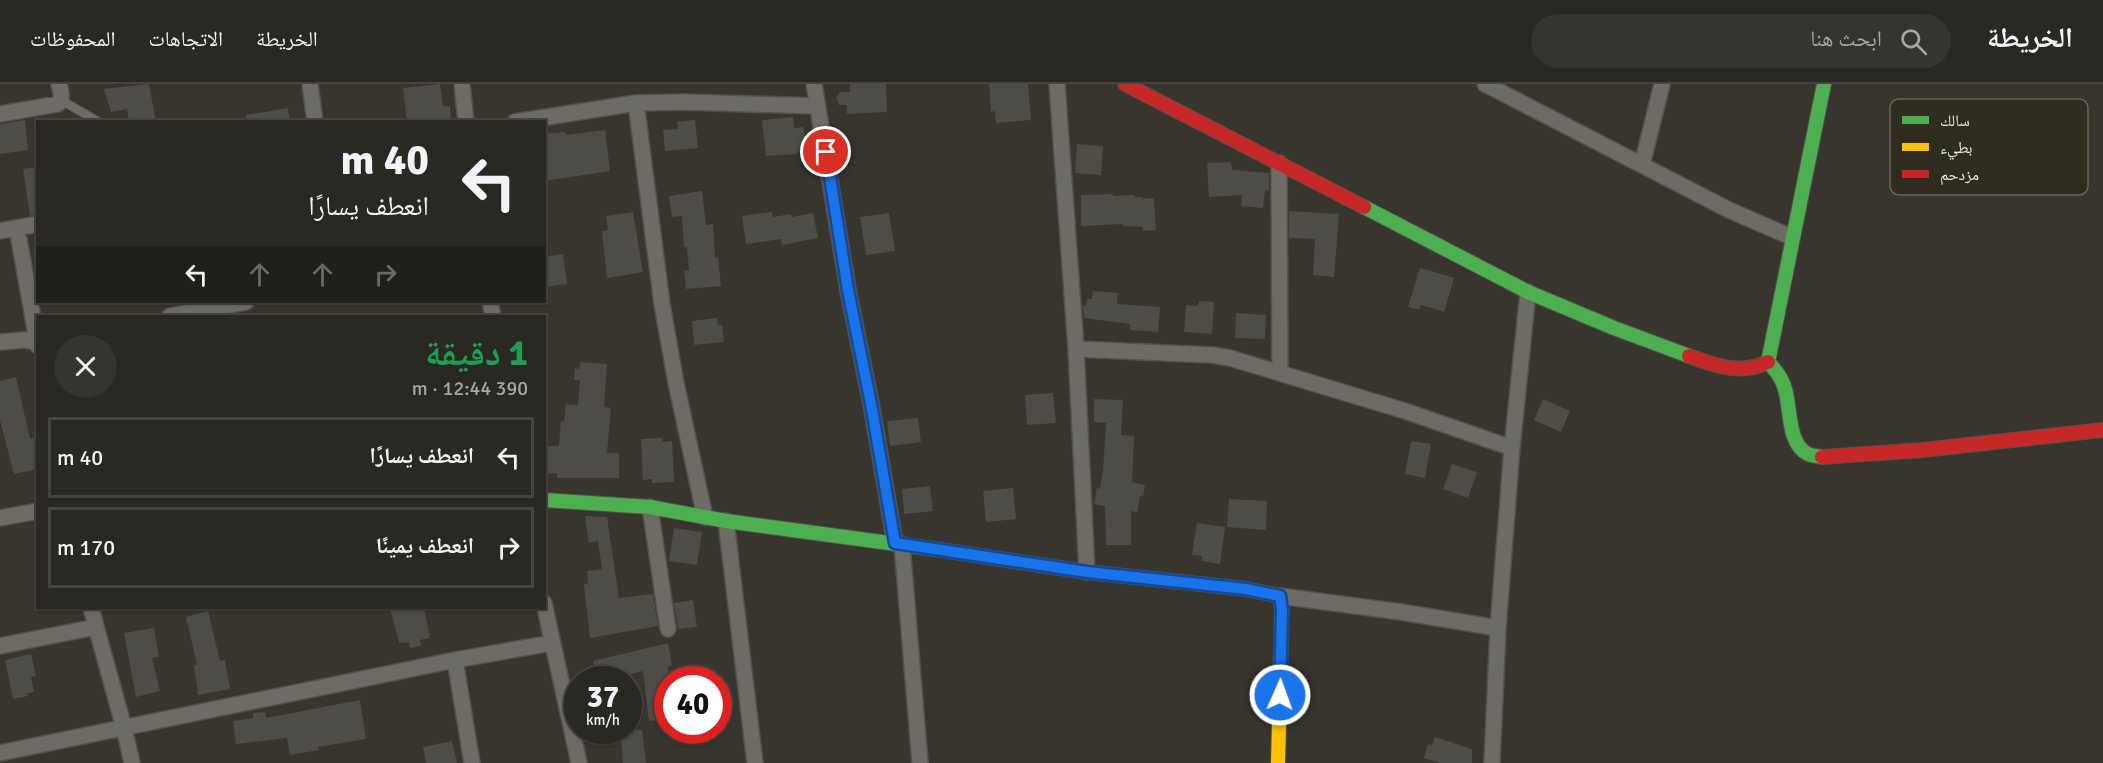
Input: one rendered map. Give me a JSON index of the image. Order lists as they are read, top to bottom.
{
  "legend": ["سالك", "بطيء", "مزدحم"],
  "page": {
    "header": "الخريطة",
    "search": "ابحث هنا",
    "nav": ["الخريطة", "الاتجاهات", "المحفوظات"],
    "turn": ["40 m", "انعطف يسارًا"],
    "heading": ["1 دقيقة", "390 m · 12:44"],
    "list": [
      {
        "name": "انعطف يسارًا",
        "value": "40 m"
      },
      {
        "name": "انعطف يمينًا",
        "value": "170 m"
      }
    ],
    "speed": "37 km/h",
    "limit": "40"
  }
}
